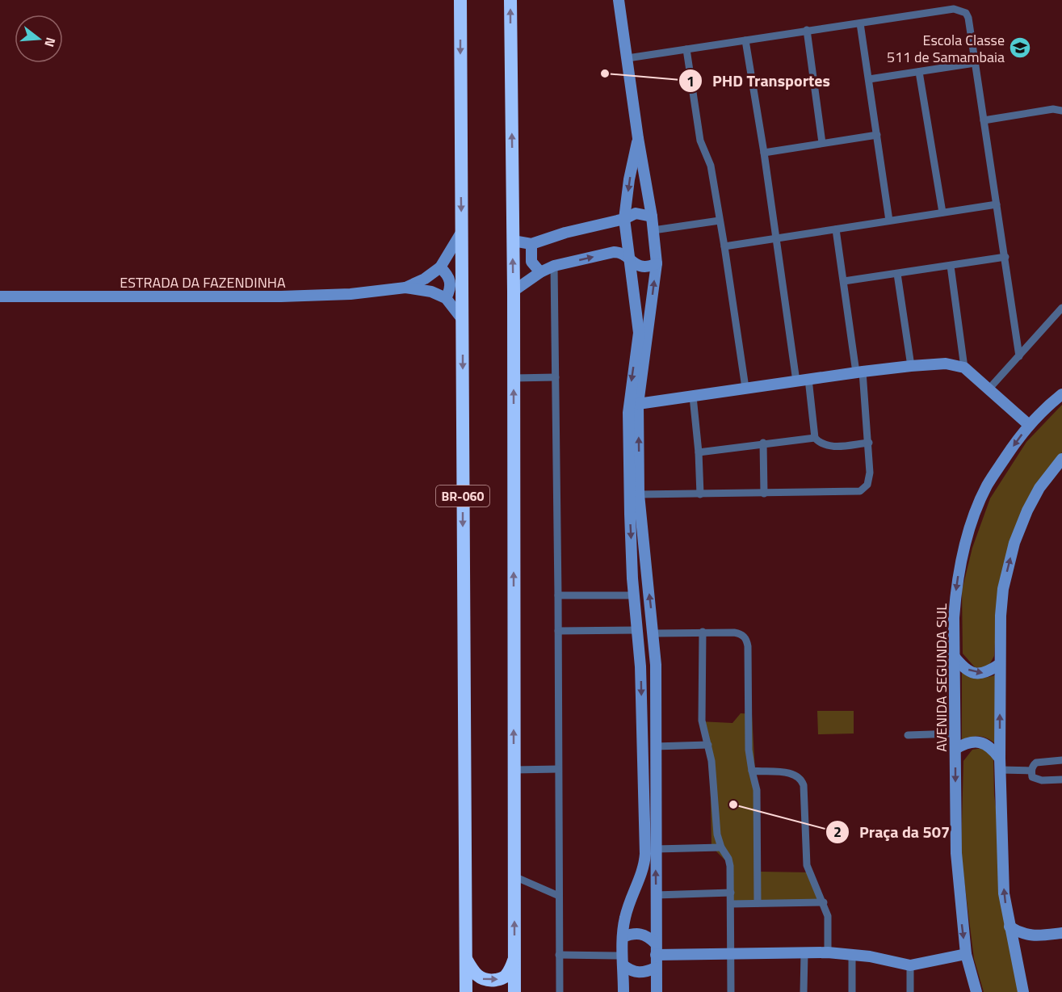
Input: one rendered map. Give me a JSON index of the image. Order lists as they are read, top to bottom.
{
  "streets": {
    "highway": ["BR-060"],
    "street": ["ESTRADA DA FAZENDINHA", "AVENIDA SEGUNDA SUL"]
  },
  "crossings": [
    ["ESTRADA DA FAZENDINHA", "BR-060"]
  ],
  "places": {
    "school or university": ["Escola Classe 511 de Samambaia"],
    "other": ["PHD Transportes", "Praça da 507"]
  },
  "north": "right"
}
